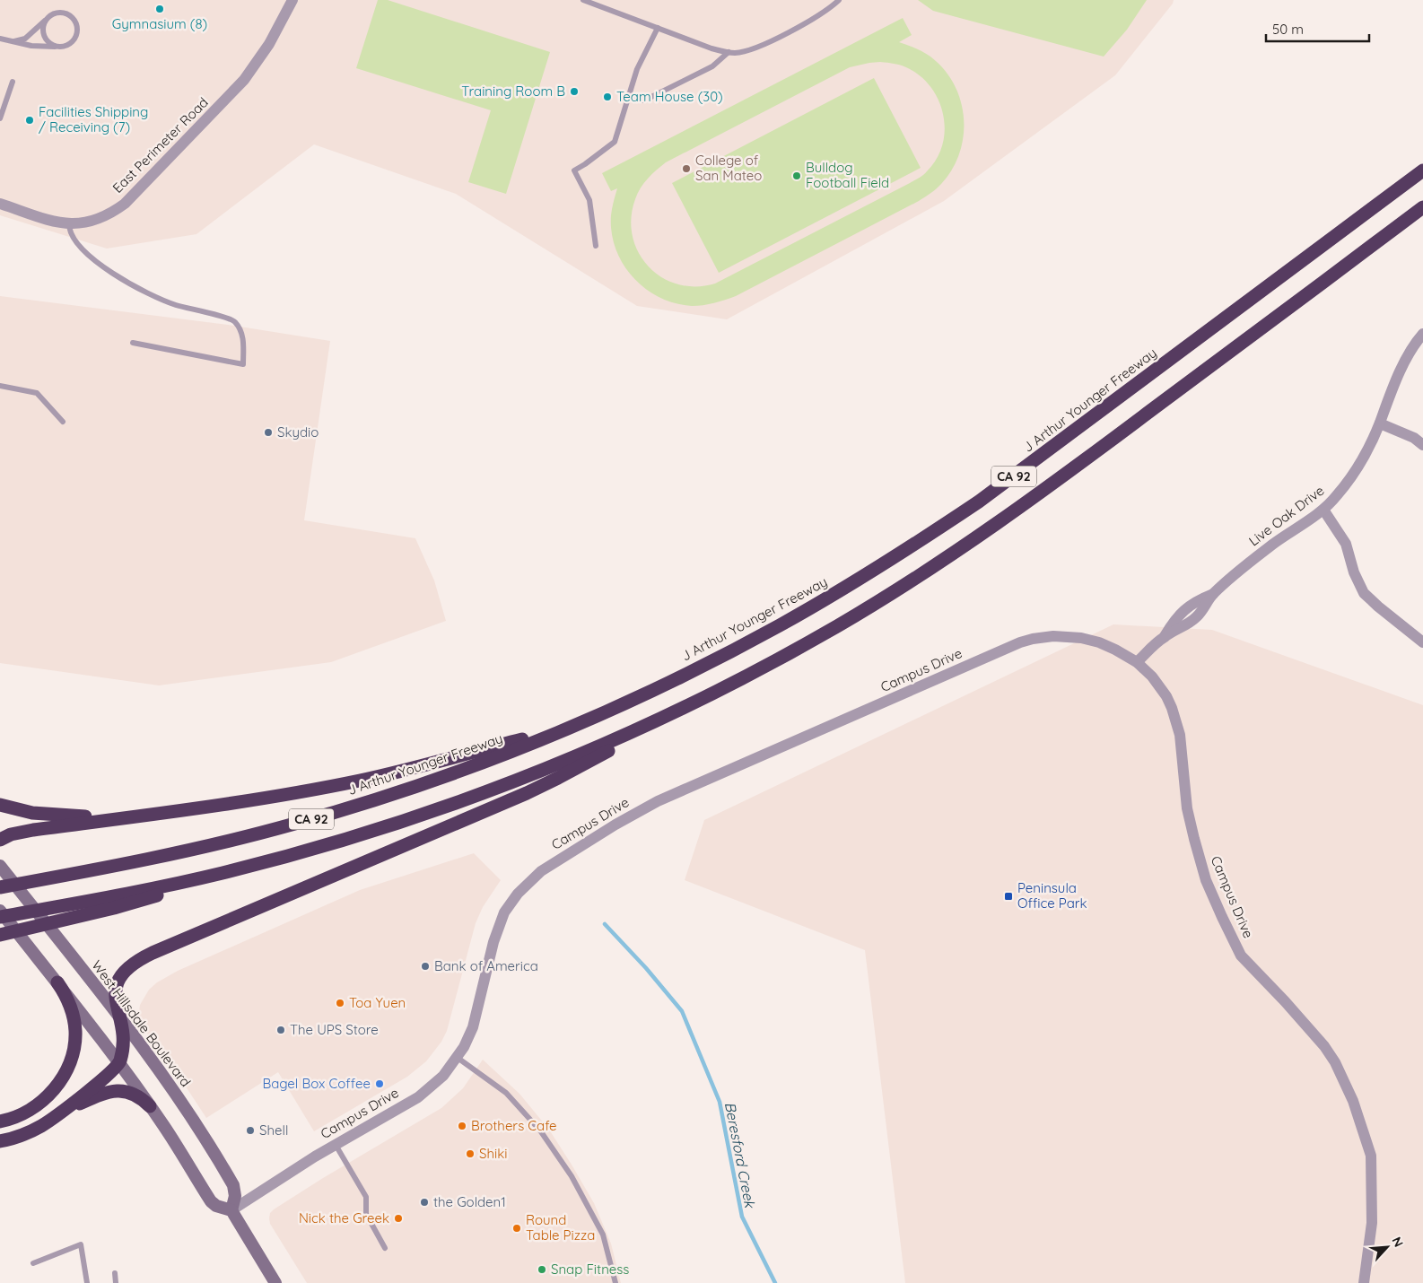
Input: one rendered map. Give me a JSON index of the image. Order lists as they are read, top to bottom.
{
  "streets": {
    "highway": ["J Arthur Younger Freeway", "CA 92"],
    "main road": ["West Hillsdale Boulevard"],
    "street": ["East Perimeter Road", "Live Oak Drive", "Campus Drive"]
  },
  "crossings": [
    ["Live Oak Drive", "Campus Drive"],
    ["Campus Drive", "West Hillsdale Boulevard"]
  ],
  "water": ["Beresford Creek"],
  "places": {
    "other": [
      "Gymnasium (8)",
      "Training Room B",
      "Team House (30)",
      "Facilities Shipping / Receiving (7)",
      "College of San Mateo",
      "Bulldog Football Field",
      "Skydio",
      "Bank of America",
      "Toa Yuen",
      "The UPS Store",
      "Bagel Box Coffee",
      "Brothers Cafe",
      "Shell",
      "Shiki",
      "the Golden1",
      "Nick the Greek",
      "Round Table Pizza",
      "Snap Fitness"
    ],
    "transit": ["Peninsula Office Park"]
  },
  "scale_bar": "50 m",
  "north": "top right"
}
